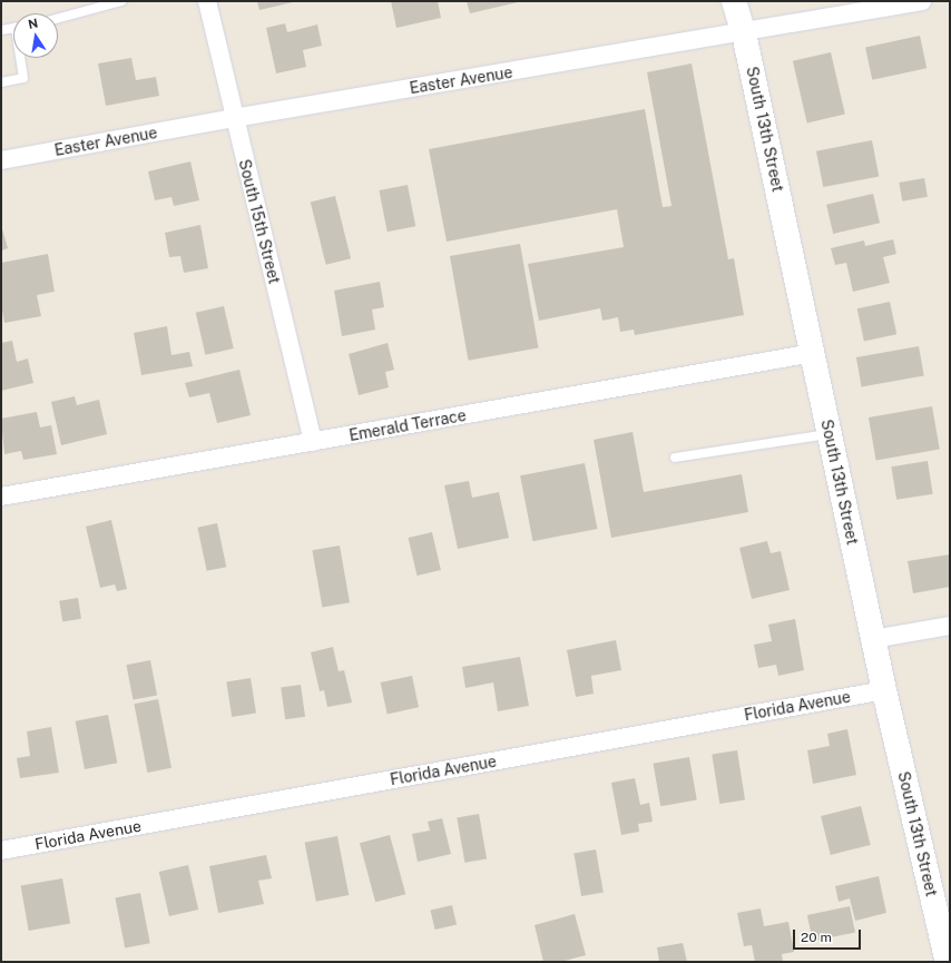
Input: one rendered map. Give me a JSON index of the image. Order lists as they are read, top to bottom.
{
  "streets": {
    "street": [
      "Easter Avenue",
      "South 13th Street",
      "South 15th Street",
      "Emerald Terrace",
      "Florida Avenue"
    ]
  },
  "crossings": [
    ["Easter Avenue", "South 13th Street"],
    ["Easter Avenue", "South 15th Street"],
    ["South 13th Street", "Emerald Terrace"],
    ["South 13th Street", "Florida Avenue"],
    ["South 15th Street", "Emerald Terrace"]
  ],
  "scale_bar": "20 m",
  "north": "top"
}
